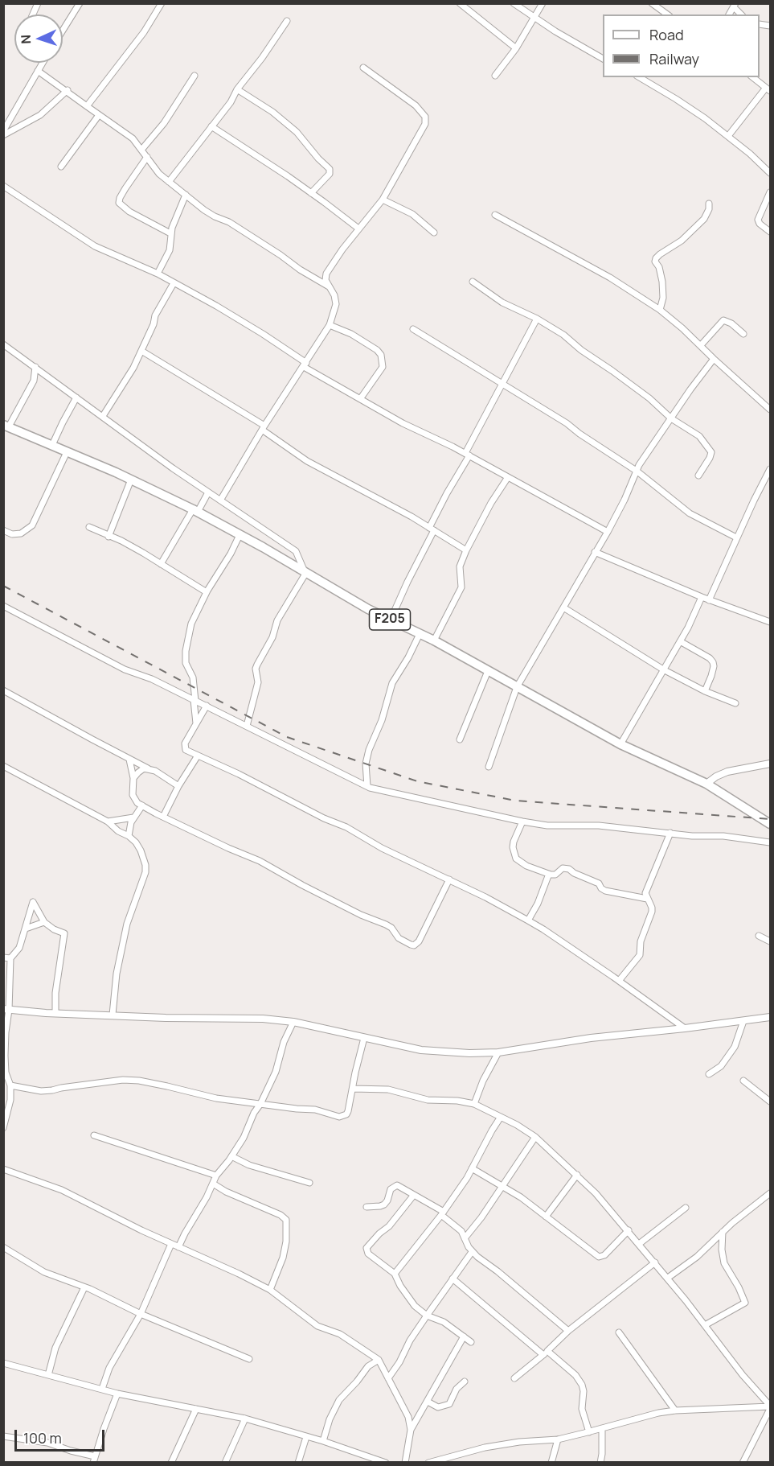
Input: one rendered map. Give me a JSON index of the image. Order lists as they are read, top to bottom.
{
  "streets": {
    "main road": ["F205"]
  },
  "legend": ["Road", "Railway"],
  "scale_bar": "100 m",
  "north": "left"
}
